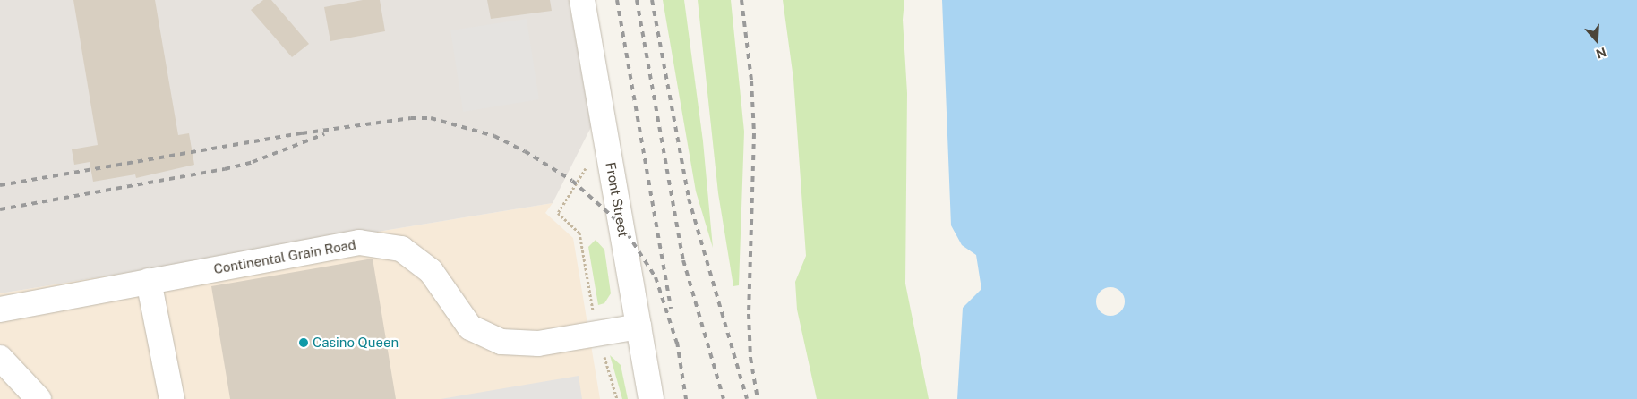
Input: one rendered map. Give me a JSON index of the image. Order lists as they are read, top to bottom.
{
  "streets": {
    "street": ["Front Street", "Continental Grain Road"]
  },
  "crossings": [
    ["Front Street", "Continental Grain Road"]
  ],
  "places": ["Casino Queen"],
  "north": "bottom"
}
